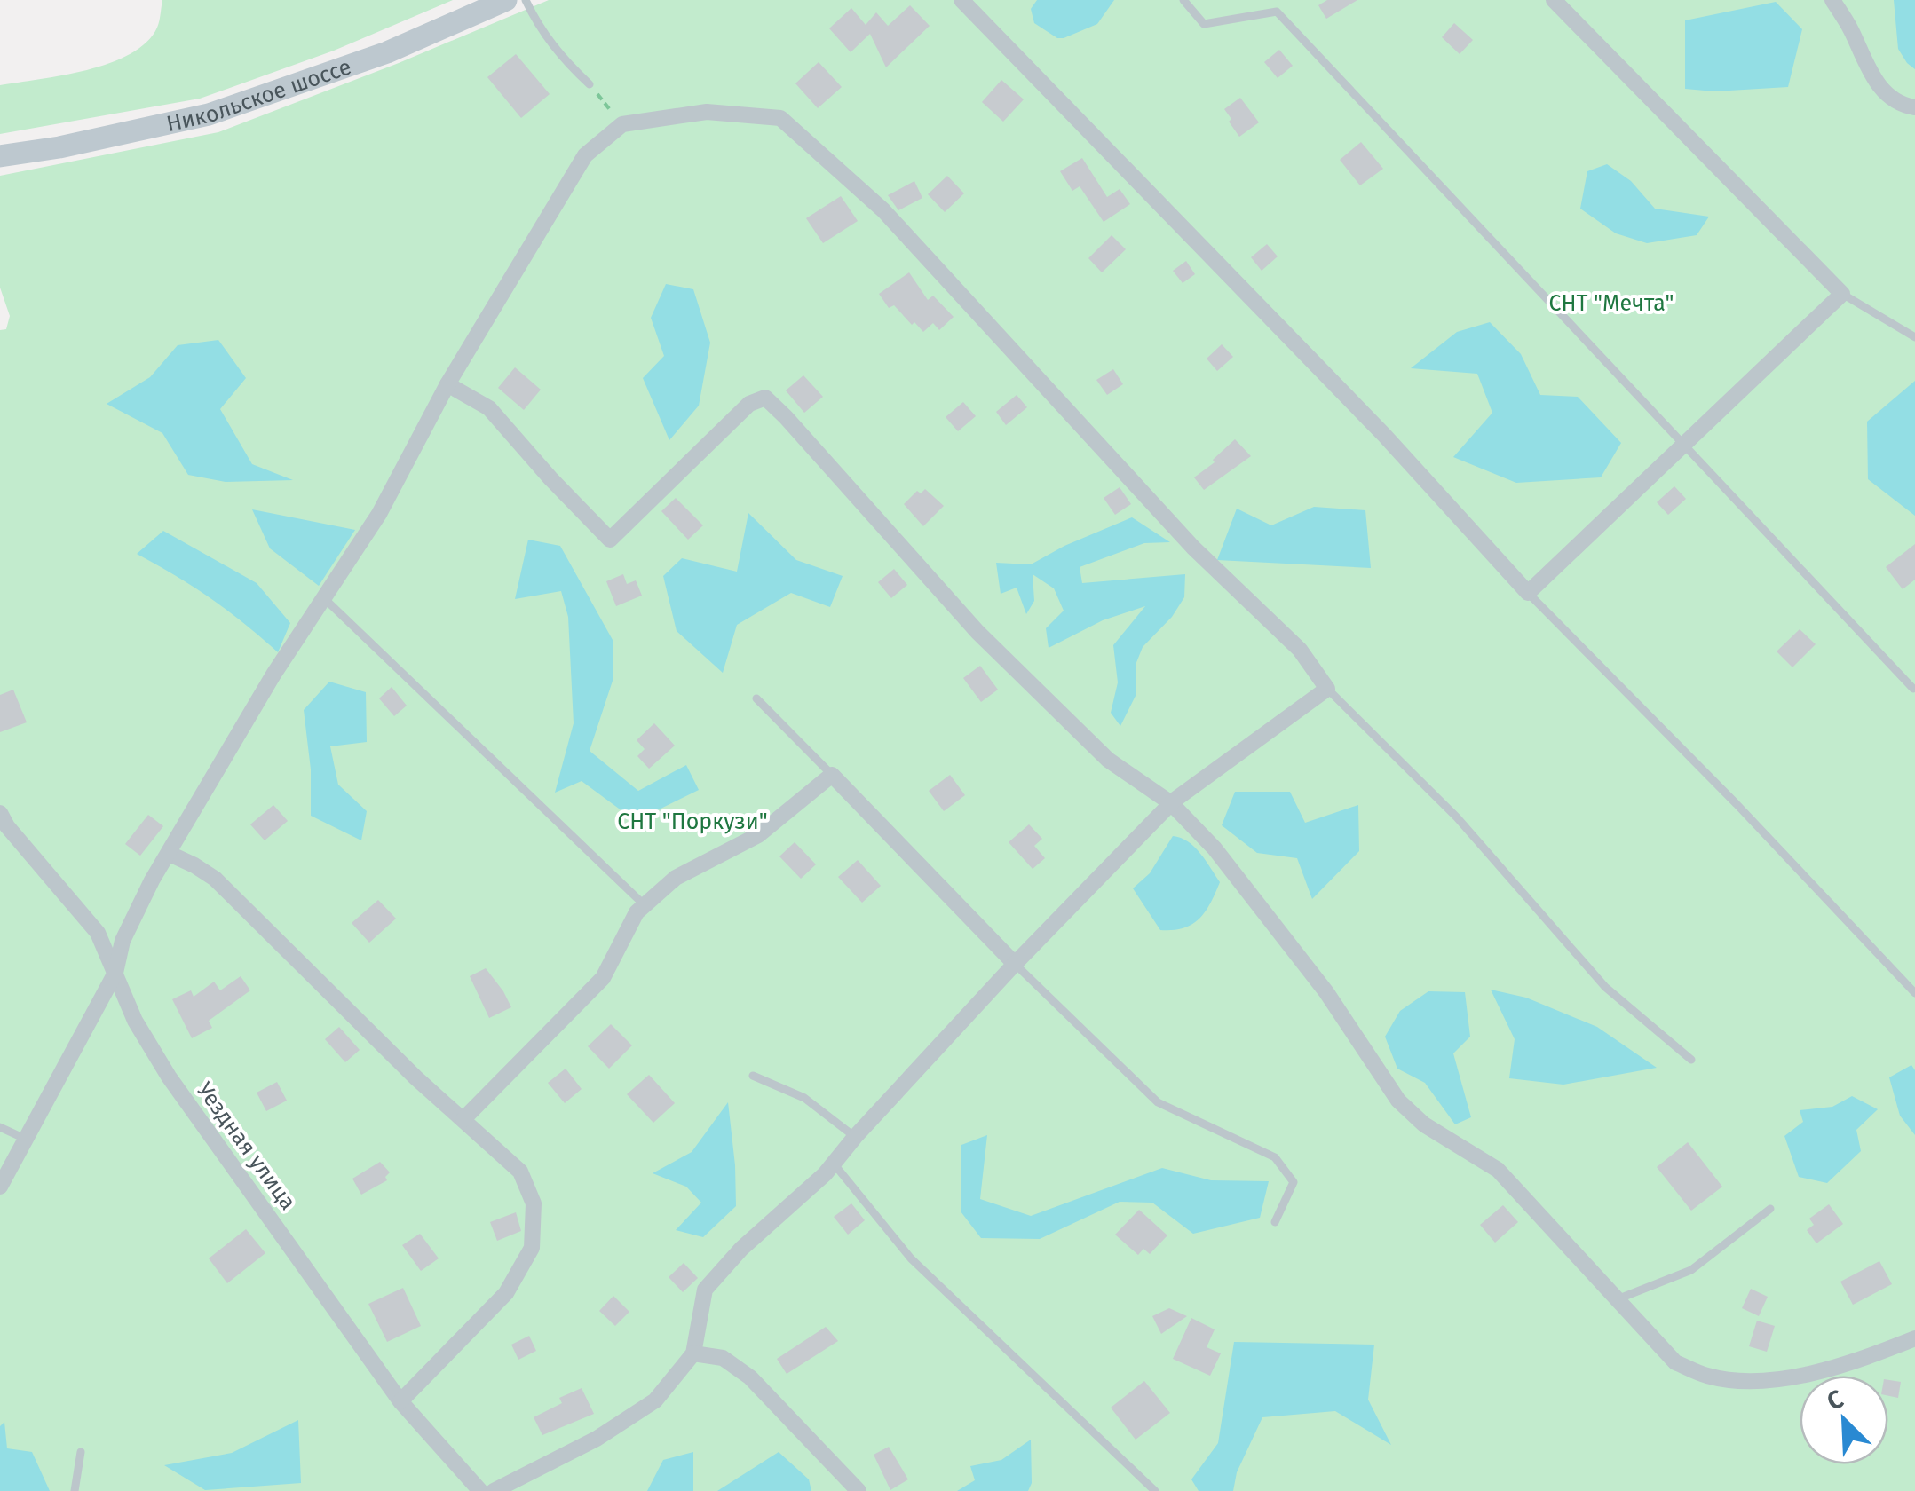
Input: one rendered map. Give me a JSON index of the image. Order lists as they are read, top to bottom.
{
  "streets": {
    "main road": ["Никольское шоссе"],
    "street": ["Уездная улица"]
  },
  "parks": ["СНТ \"Мечта\"", "СНТ \"Поркузи\""],
  "north": "top left"
}
